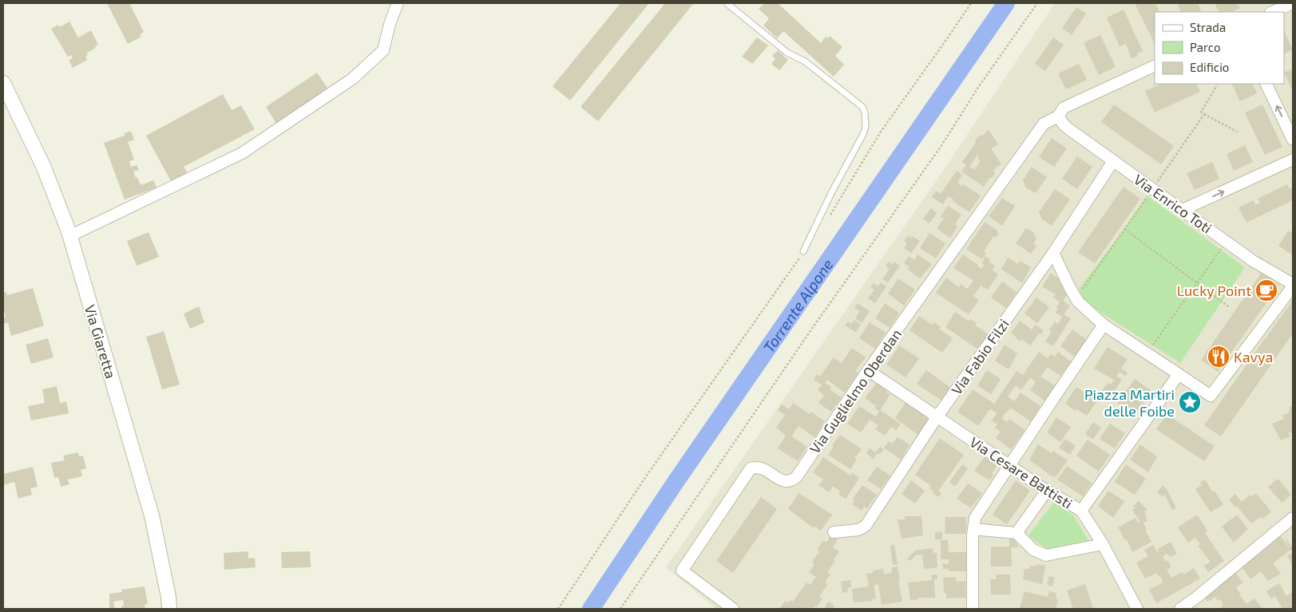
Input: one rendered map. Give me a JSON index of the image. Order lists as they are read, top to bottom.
{
  "streets": {
    "street": [
      "Via Enrico Toti",
      "Via Giaretta",
      "Via Fabio Filzi",
      "Via Guglielmo Oberdan",
      "Via Cesare Battisti"
    ]
  },
  "crossings": [
    ["Via Enrico Toti", "Via Fabio Filzi"],
    ["Via Enrico Toti", "Via Guglielmo Oberdan"],
    ["Via Fabio Filzi", "Via Cesare Battisti"],
    ["Via Guglielmo Oberdan", "Via Cesare Battisti"]
  ],
  "water": ["Torrente Alpone"],
  "places": {
    "cafe": ["Lucky Point"],
    "restaurant": ["Kavya"],
    "place": ["Piazza Martiri delle Foibe"]
  },
  "legend": ["Strada", "Parco", "Edificio"]
}
